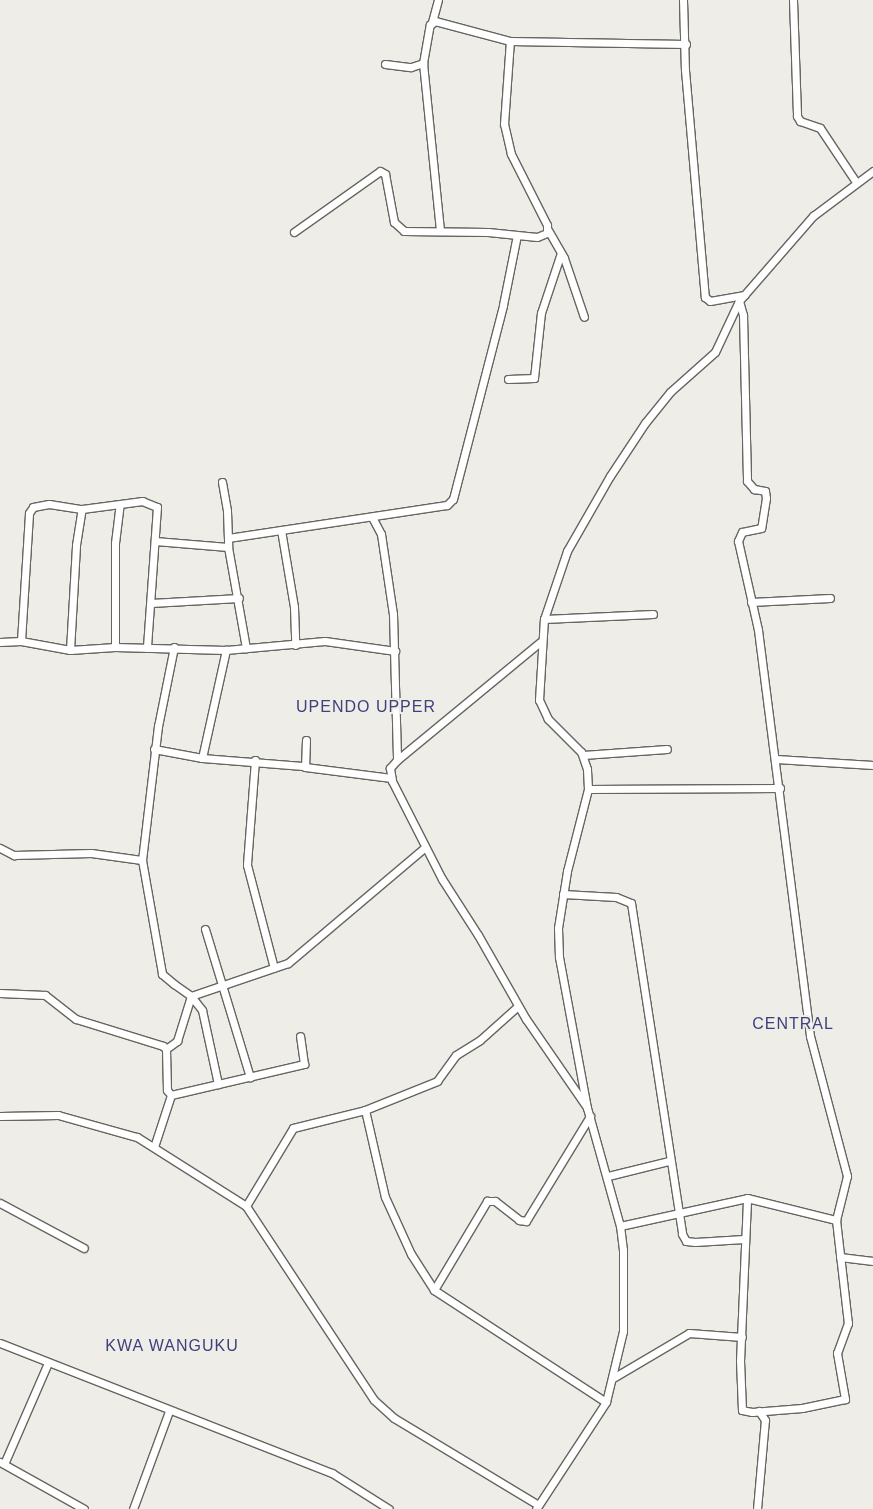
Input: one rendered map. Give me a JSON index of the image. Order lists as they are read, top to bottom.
{
  "districts": ["UPENDO UPPER", "CENTRAL", "KWA WANGUKU"]
}
